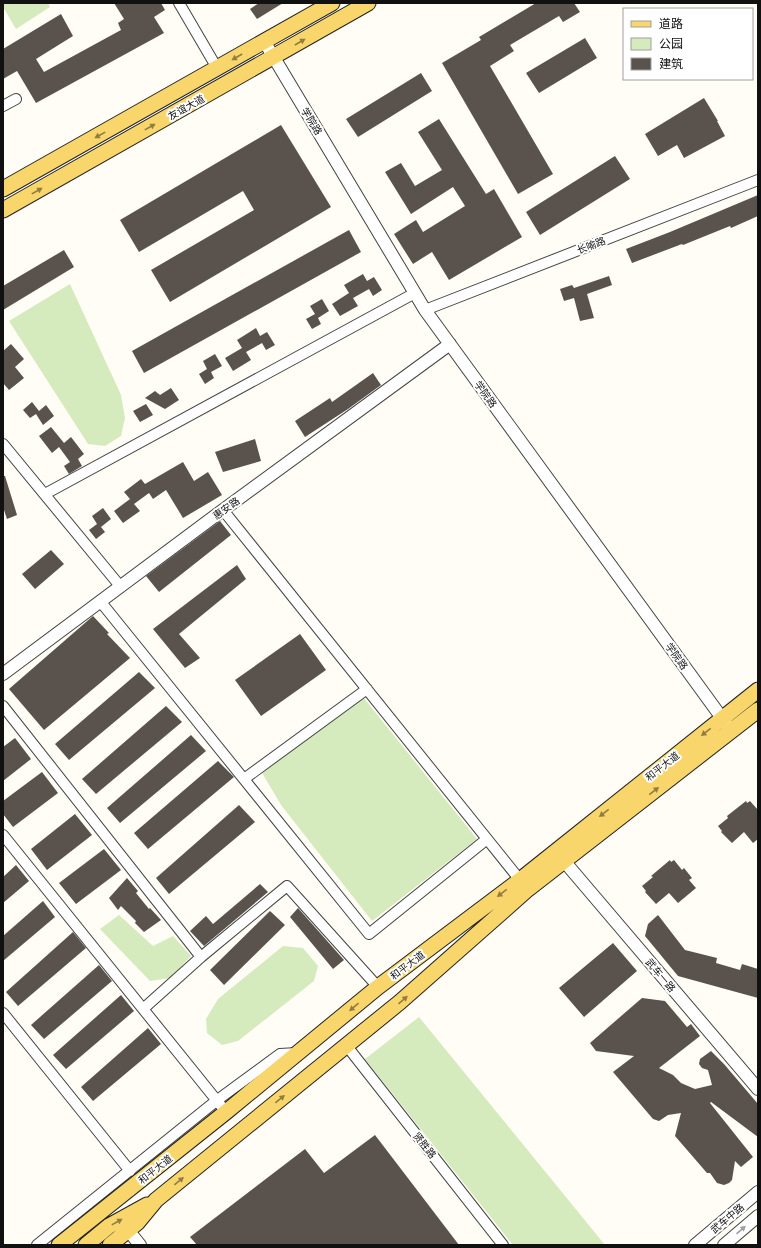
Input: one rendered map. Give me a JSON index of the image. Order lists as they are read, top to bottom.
{
  "streets": {
    "main road": ["友谊大道", "和平大道"],
    "street": [
      "学院路",
      "长喻路",
      "惠安路",
      "武车一路",
      "贤胜路",
      "武车中路"
    ]
  },
  "crossings": [
    ["友谊大道", "学院路"],
    ["学院路", "长喻路"],
    ["学院路", "惠安路"],
    ["学院路", "和平大道"],
    ["和平大道", "武车一路"],
    ["和平大道", "贤胜路"]
  ],
  "legend": ["道路", "公园", "建筑"]
}
